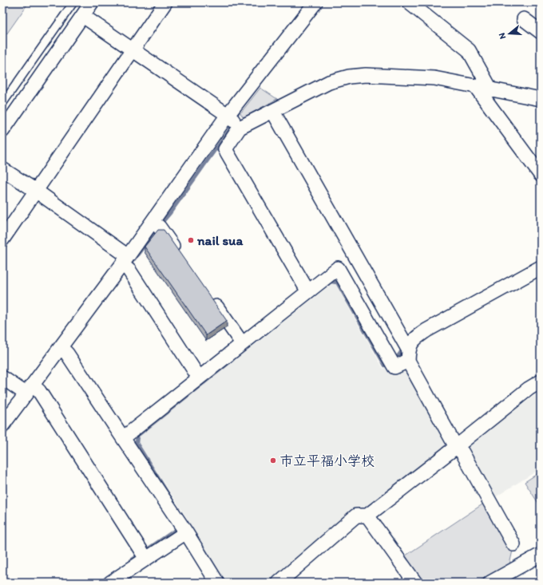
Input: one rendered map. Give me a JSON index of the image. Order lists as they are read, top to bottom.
{
  "places": ["nail sua", "市立平福小学校"],
  "north": "left"
}
